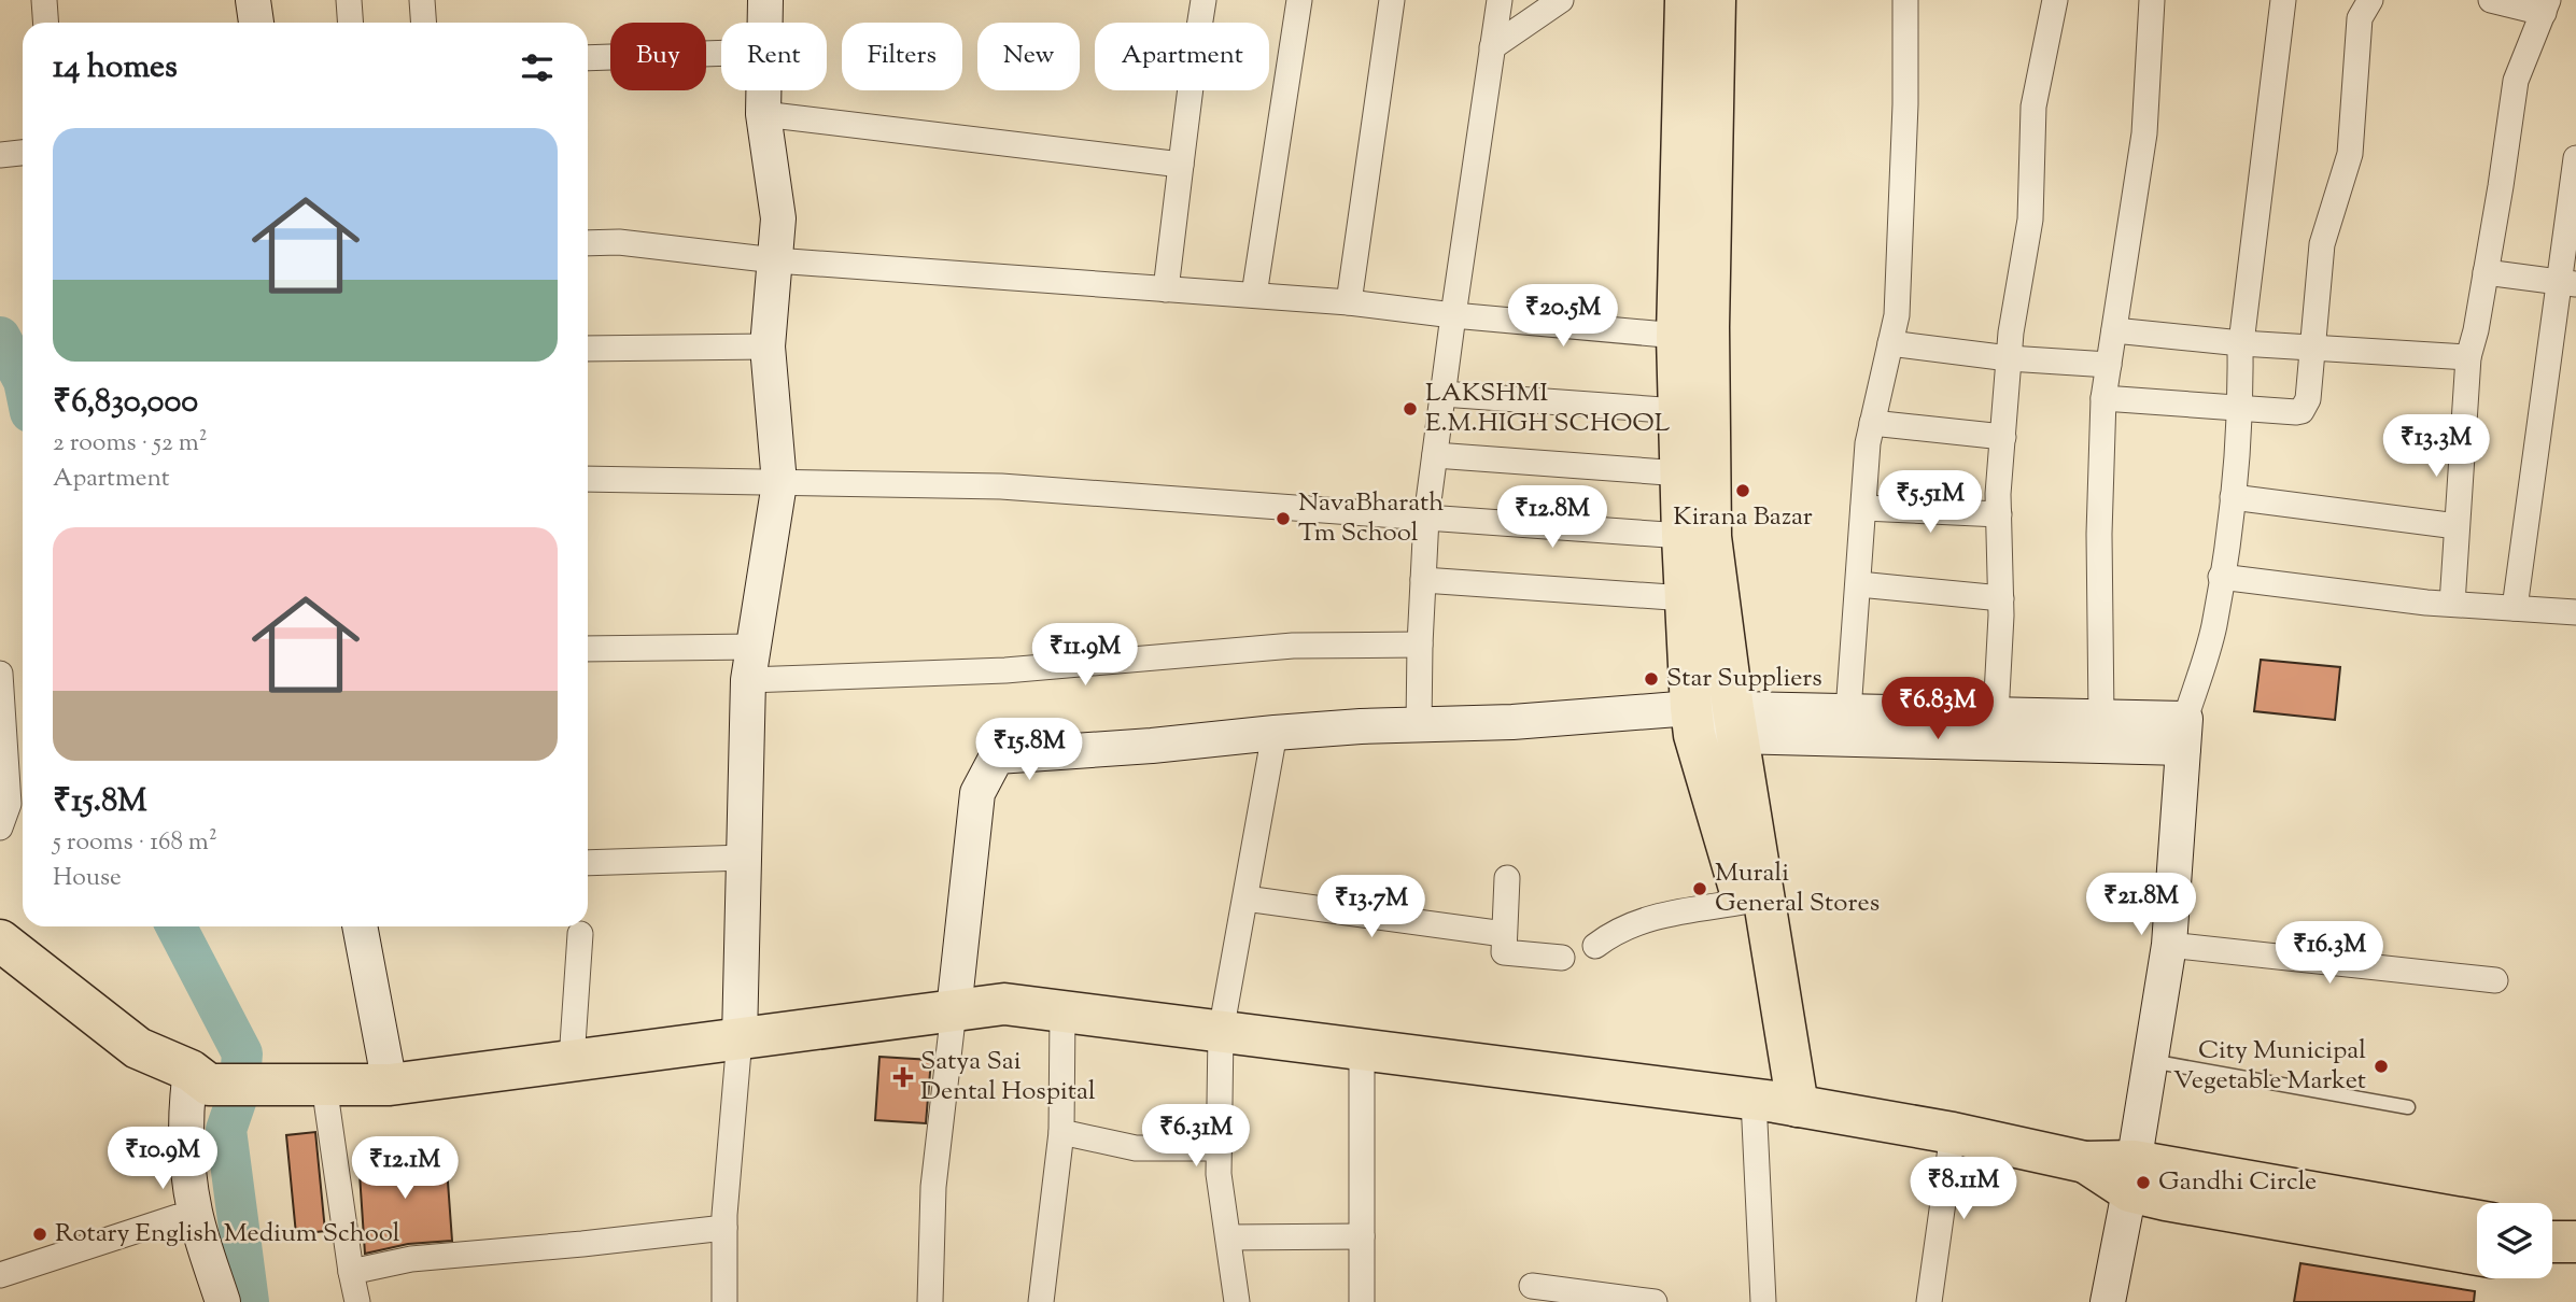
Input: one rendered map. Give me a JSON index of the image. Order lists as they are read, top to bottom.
{
  "places": {
    "other": [
      "LAKSHMI E.M.HIGH SCHOOL",
      "Kirana Bazar",
      "NavaBharath Tm School",
      "Star Suppliers",
      "Murali General Stores",
      "City Municipal Vegetable Market",
      "Gandhi Circle",
      "Rotary English Medium School"
    ],
    "health": ["Satya Sai Dental Hospital"]
  },
  "page": {
    "chip": [
      "Buy",
      "Rent",
      "Filters",
      "New",
      "Apartment"
    ],
    "heading": "14 homes",
    "list": [
      {
        "name": "₹6,830,000",
        "note": "2 rooms · 52 m² · Apartment"
      },
      {
        "name": "₹15.8M",
        "note": "5 rooms · 168 m² · House"
      }
    ],
    "price": [
      "₹20.5M",
      "₹13.3M",
      "₹5.51M",
      "₹12.8M",
      "₹11.9M",
      "₹6.83M",
      "₹15.8M",
      "₹21.8M",
      "₹13.7M",
      "₹16.3M",
      "₹6.31M",
      "₹10.9M",
      "₹12.1M",
      "₹8.11M"
    ]
  }
}
